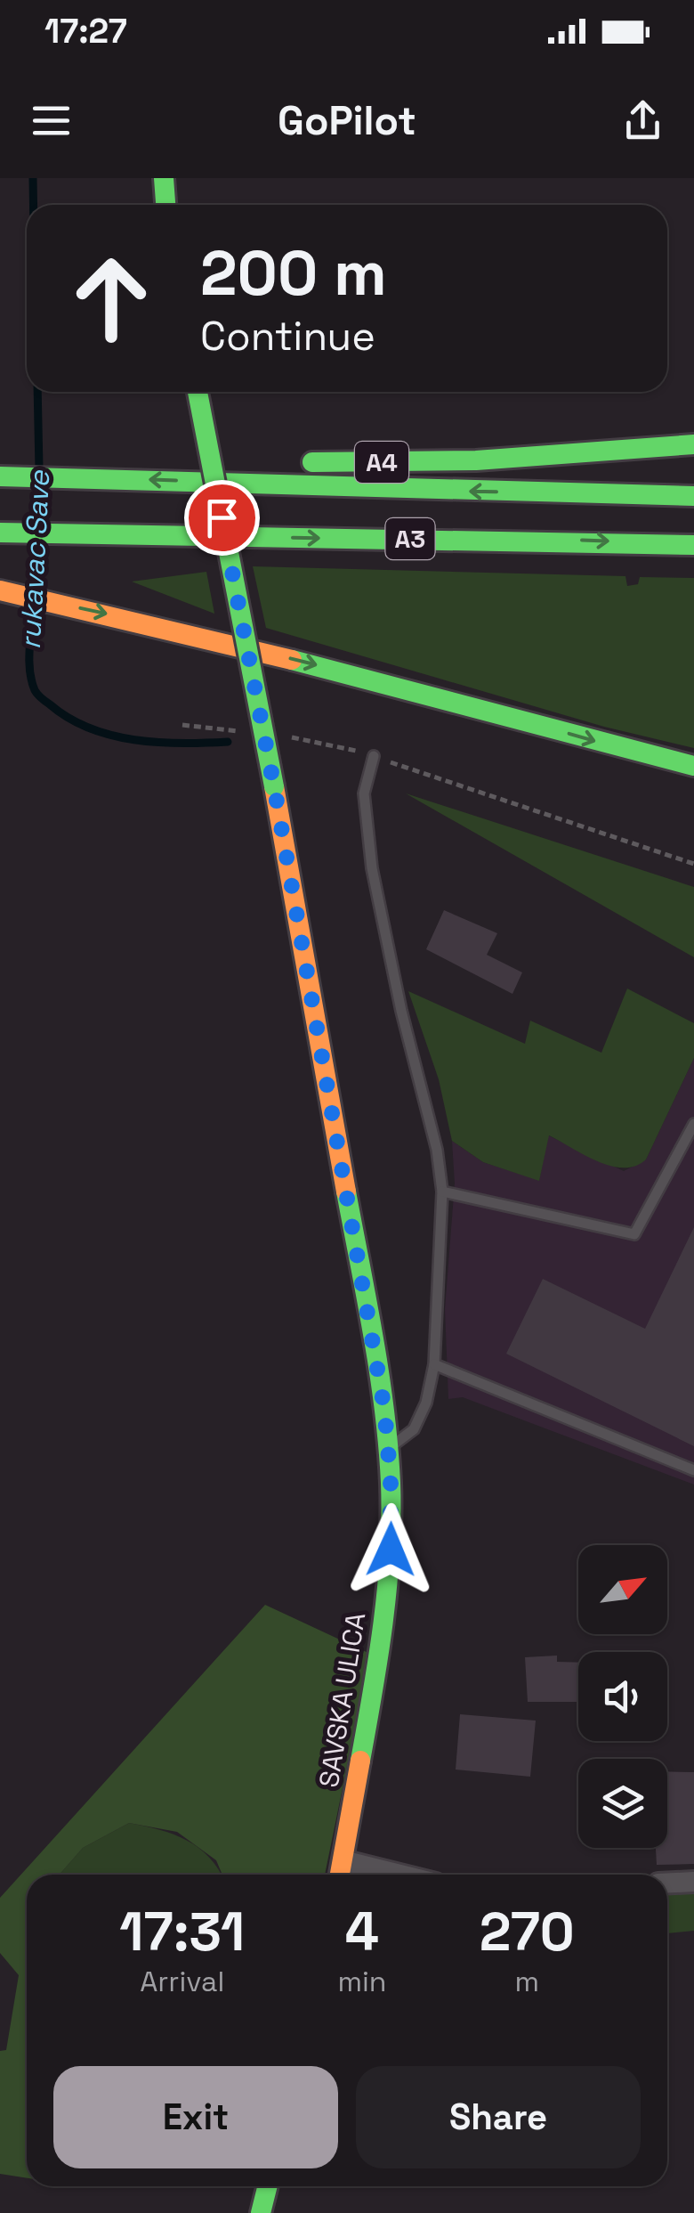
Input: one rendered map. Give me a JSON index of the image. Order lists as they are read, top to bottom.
{
  "streets": {
    "main road": ["A4", "A3", "SAVSKA ULICA"]
  },
  "water": ["rukavac Save"],
  "north": "top right",
  "page": {
    "status": "17:27",
    "header": "GoPilot",
    "turn": ["200 m", "Continue"],
    "eta": [
      "17:31",
      "Arrival",
      "4",
      "min",
      "270",
      "m"
    ],
    "buttons": ["Exit", "Share"]
  }
}
